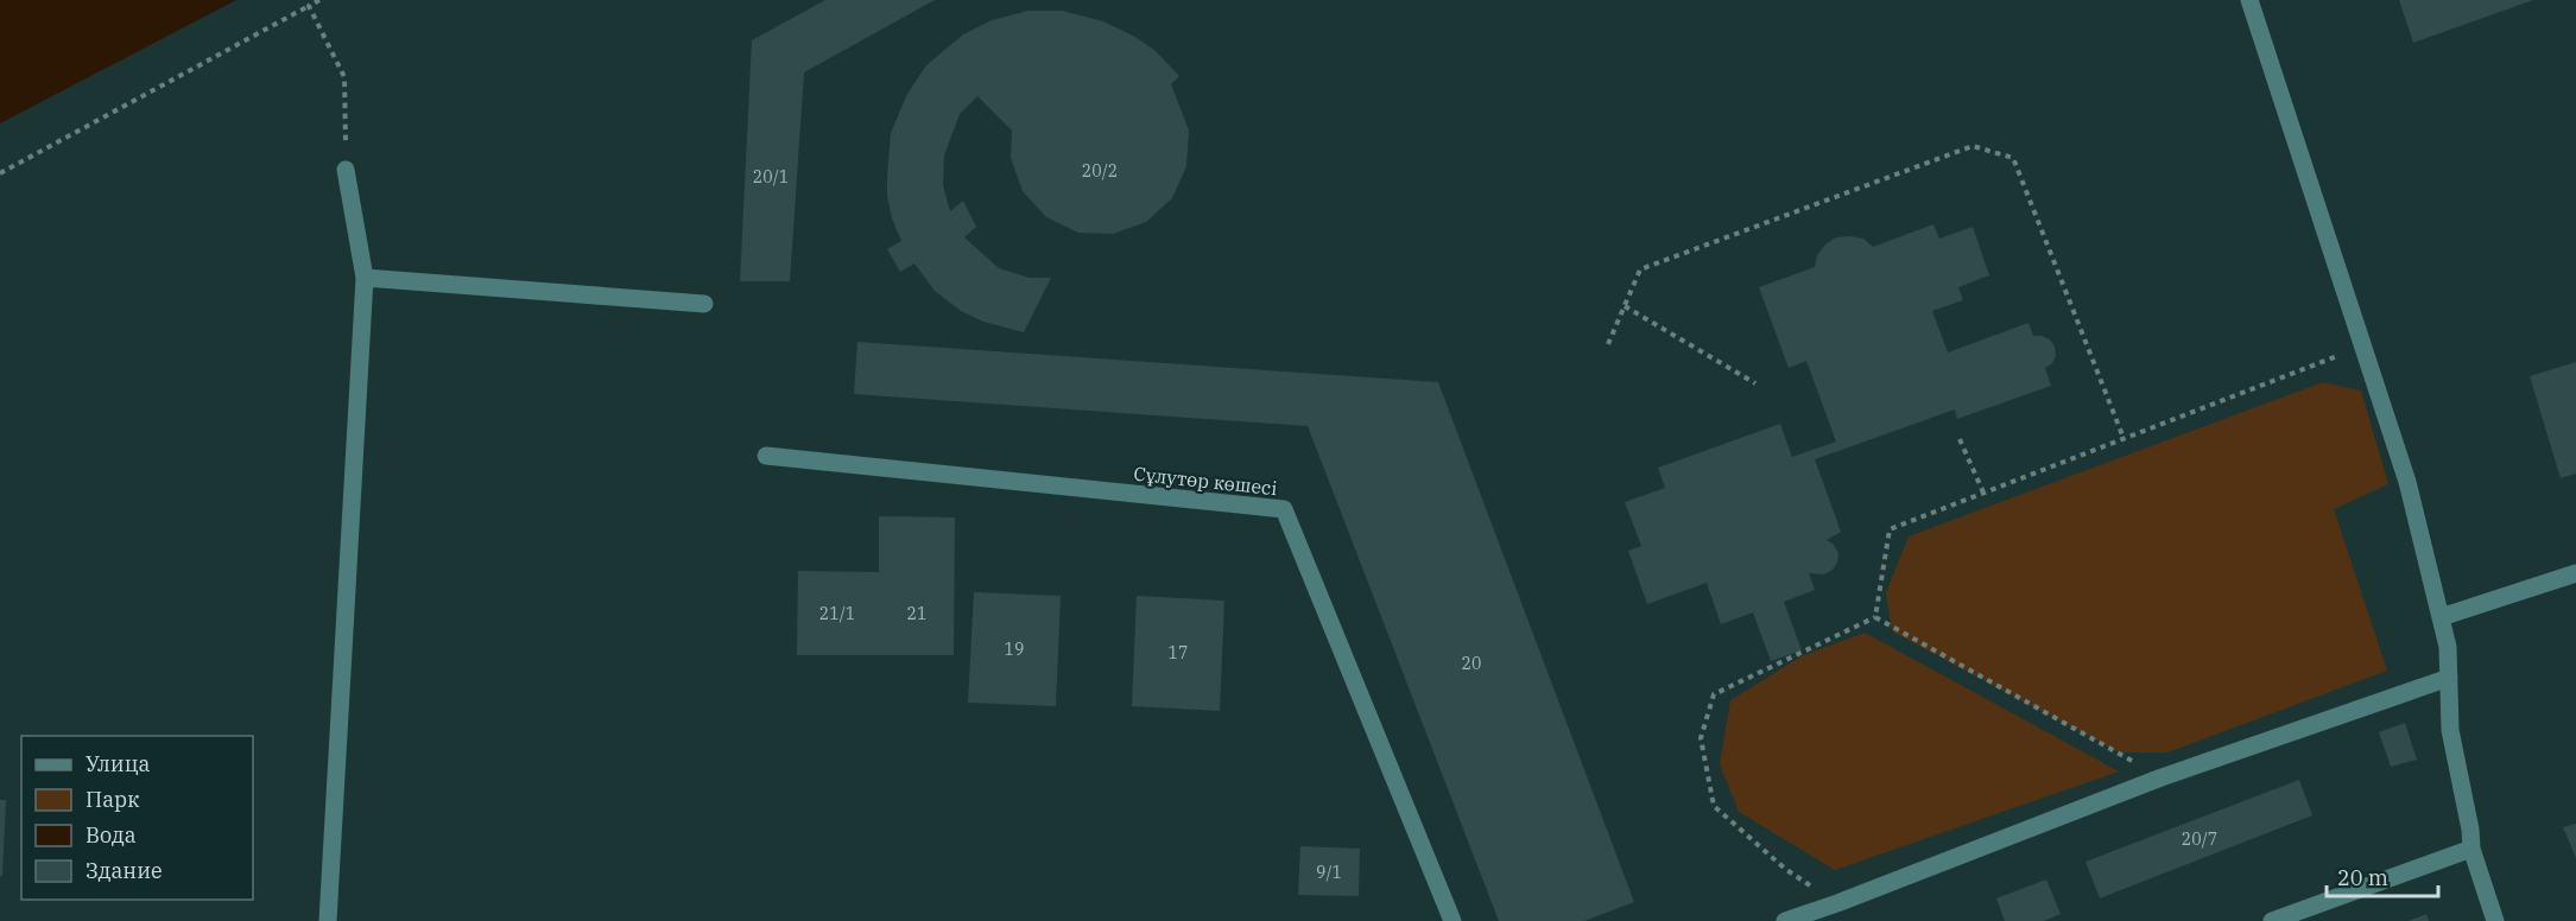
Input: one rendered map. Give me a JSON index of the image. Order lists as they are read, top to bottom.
{
  "streets": {
    "street": ["Сұлутөр көшесі"]
  },
  "house_numbers": [
    "20/2",
    "20/1",
    "21/1",
    "21",
    "19",
    "17",
    "20",
    "20/7",
    "9/1"
  ],
  "legend": [
    "Улица",
    "Парк",
    "Вода",
    "Здание"
  ],
  "scale_bar": "20 m"
}
